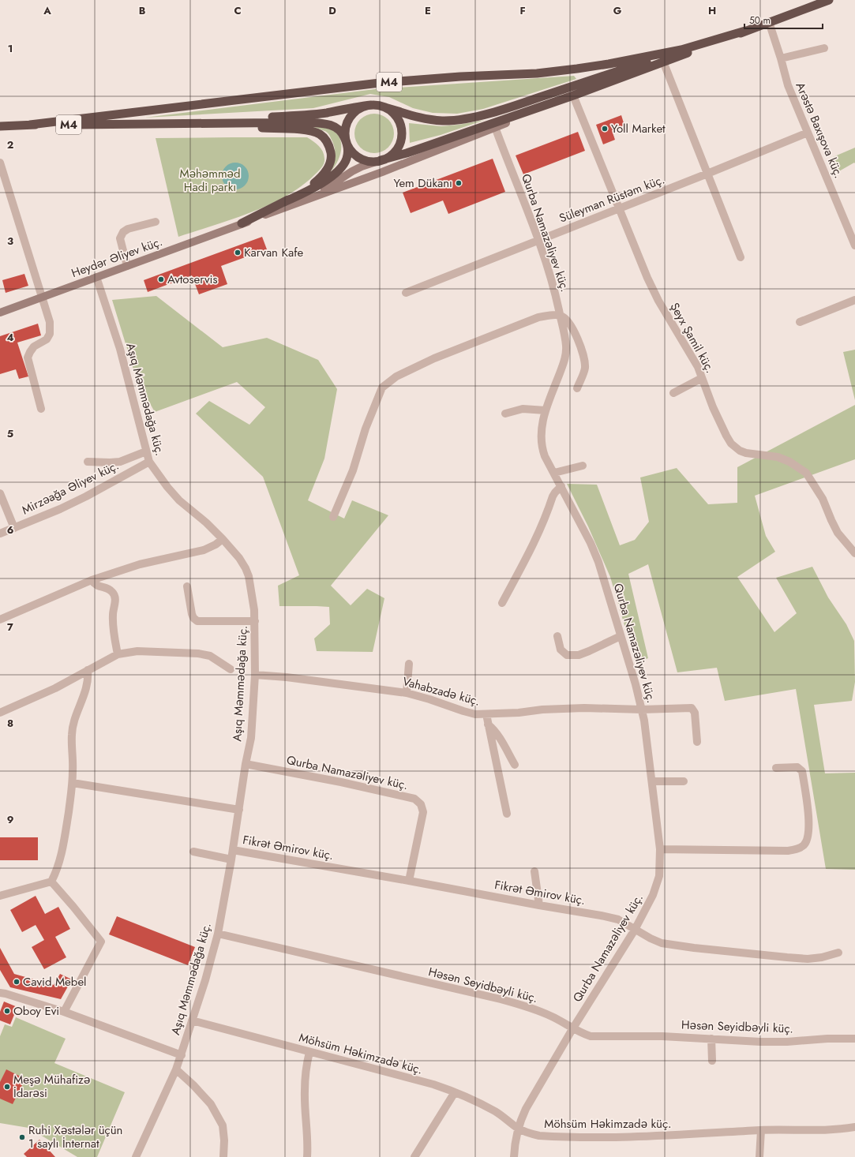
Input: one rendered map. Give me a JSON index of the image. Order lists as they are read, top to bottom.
{
  "streets": {
    "highway": ["M4"],
    "main road": ["Heydər Əliyev küç."],
    "street": [
      "Arəstə Baxışova küç.",
      "Süleyman Rüstəm küç.",
      "Qurba Namazəliyev küç.",
      "Şeyx Şamil küç.",
      "Aşıq Məmmədağa küç.",
      "Mirzəağa Əliyev küç.",
      "Vahabzadə küç.",
      "Fikrət Əmirov küç.",
      "Həsən Seyidbəyli küç.",
      "Möhsüm Həkimzadə küç."
    ]
  },
  "crossings": [
    ["M4", "Arəstə Baxışova küç."],
    ["Arəstə Baxışova küç.", "Süleyman Rüstəm küç."],
    ["Süleyman Rüstəm küç.", "Qurba Namazəliyev küç."],
    ["Süleyman Rüstəm küç.", "Şeyx Şamil küç."],
    ["Qurba Namazəliyev küç.", "Aşıq Məmmədağa küç."],
    ["Qurba Namazəliyev küç.", "Vahabzadə küç."],
    ["Qurba Namazəliyev küç.", "Fikrət Əmirov küç."],
    ["Qurba Namazəliyev küç.", "Həsən Seyidbəyli küç."],
    ["Qurba Namazəliyev küç.", "Möhsüm Həkimzadə küç."],
    ["Heydər Əliyev küç.", "Aşıq Məmmədağa küç."],
    ["Aşıq Məmmədağa küç.", "Mirzəağa Əliyev küç."],
    ["Aşıq Məmmədağa küç.", "Vahabzadə küç."],
    ["Aşıq Məmmədağa küç.", "Fikrət Əmirov küç."],
    ["Aşıq Məmmədağa küç.", "Həsən Seyidbəyli küç."],
    ["Aşıq Məmmədağa küç.", "Möhsüm Həkimzadə küç."]
  ],
  "parks": ["Məhəmməd Hadi parkı"],
  "places": [
    "Yoll Market",
    "Yem Dükanı",
    "Karvan Kafe",
    "Avtoservis",
    "Cavid Mebel",
    "Oboy Evi",
    "Meşə Mühafizə İdarəsi",
    "Ruhi Xəstələr üçün 1 saylı İnternat"
  ],
  "scale_bar": "50 m",
  "grid": {
    "columns": [
      "A",
      "B",
      "C",
      "D",
      "E",
      "F",
      "G",
      "H"
    ],
    "rows": [
      "1",
      "2",
      "3",
      "4",
      "5",
      "6",
      "7",
      "8",
      "9"
    ]
  }
}
